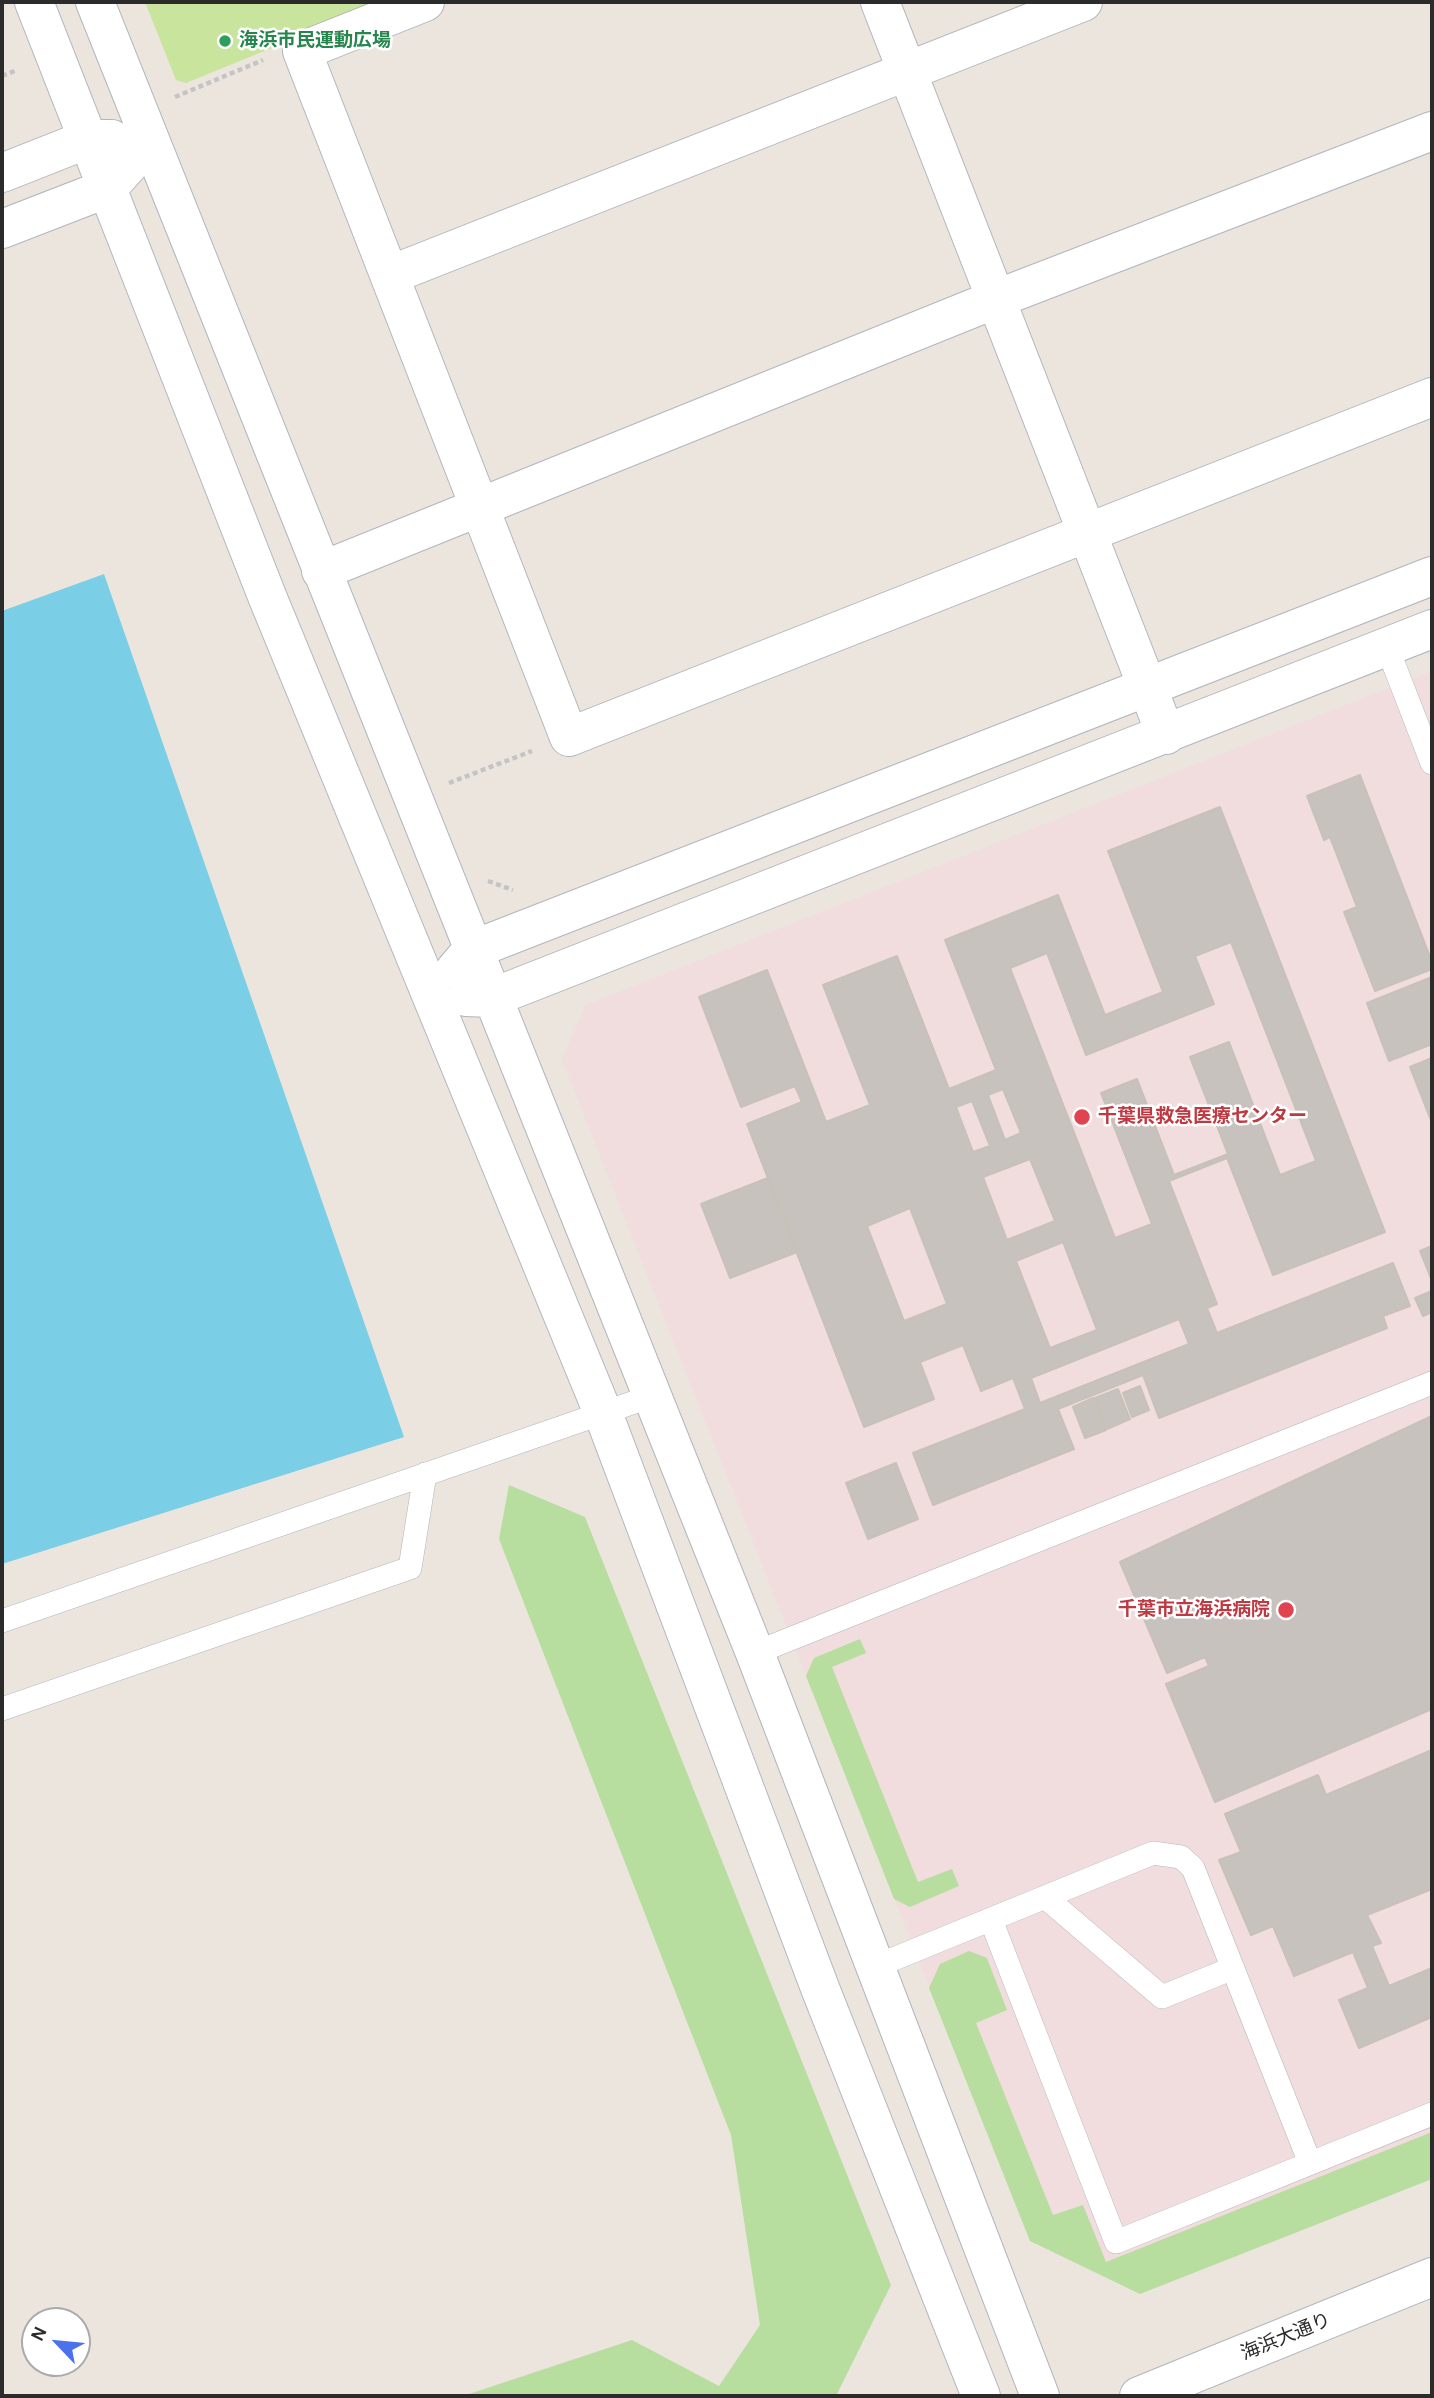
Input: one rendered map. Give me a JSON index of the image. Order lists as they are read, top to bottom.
{
  "streets": {
    "street": ["海浜大通り"]
  },
  "places": ["海浜市民運動広場", "千葉県救急医療センター", "千葉市立海浜病院"],
  "north": "top left"
}
